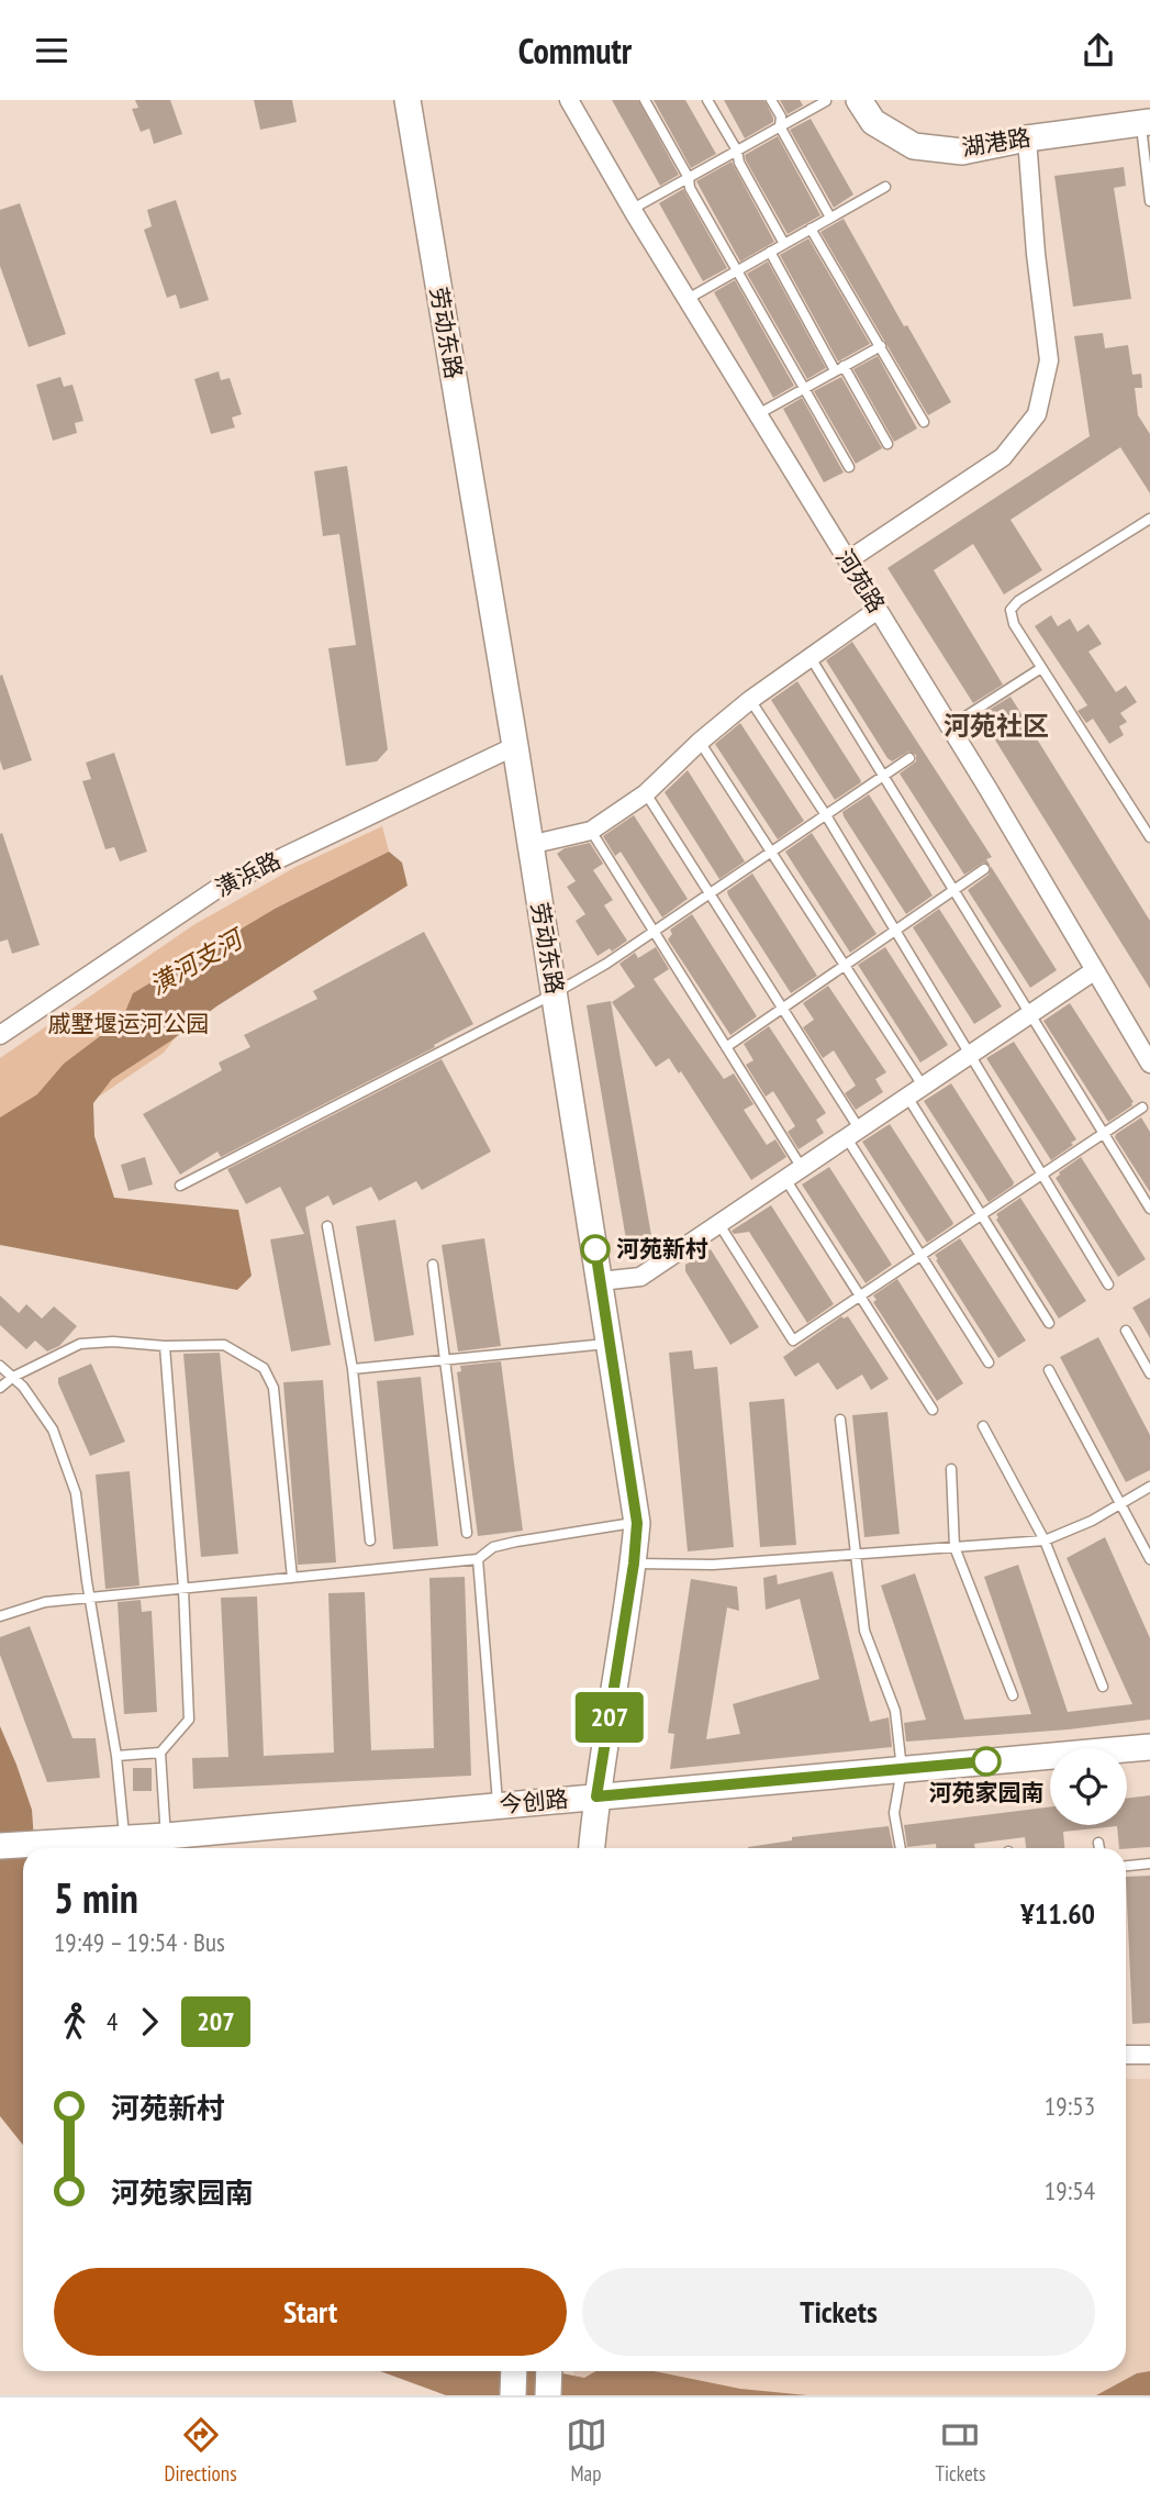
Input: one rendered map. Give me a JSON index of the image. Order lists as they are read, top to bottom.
{
  "streets": {
    "street": [
      "湖港路",
      "劳动东路",
      "河苑路",
      "潢浜路",
      "今创路"
    ]
  },
  "crossings": [
    ["劳动东路", "潢浜路"],
    ["劳动东路", "今创路"]
  ],
  "districts": ["河苑社区"],
  "water": ["潢河支河"],
  "parks": ["戚墅堰运河公园"],
  "places": ["河苑新村", "河苑家园南"],
  "lines": ["bus line 207"],
  "page": {
    "header": "Commutr",
    "on_map": "207",
    "heading": ["5 min", "19:49 – 19:54 · Bus", "¥11.60"],
    "legs": ["4", "207"],
    "list": [
      {
        "name": "河苑新村",
        "value": "19:53"
      },
      {
        "name": "河苑家园南",
        "value": "19:54"
      }
    ],
    "buttons": ["Start", "Tickets"],
    "tabs": ["Directions", "Map", "Tickets"]
  }
}
